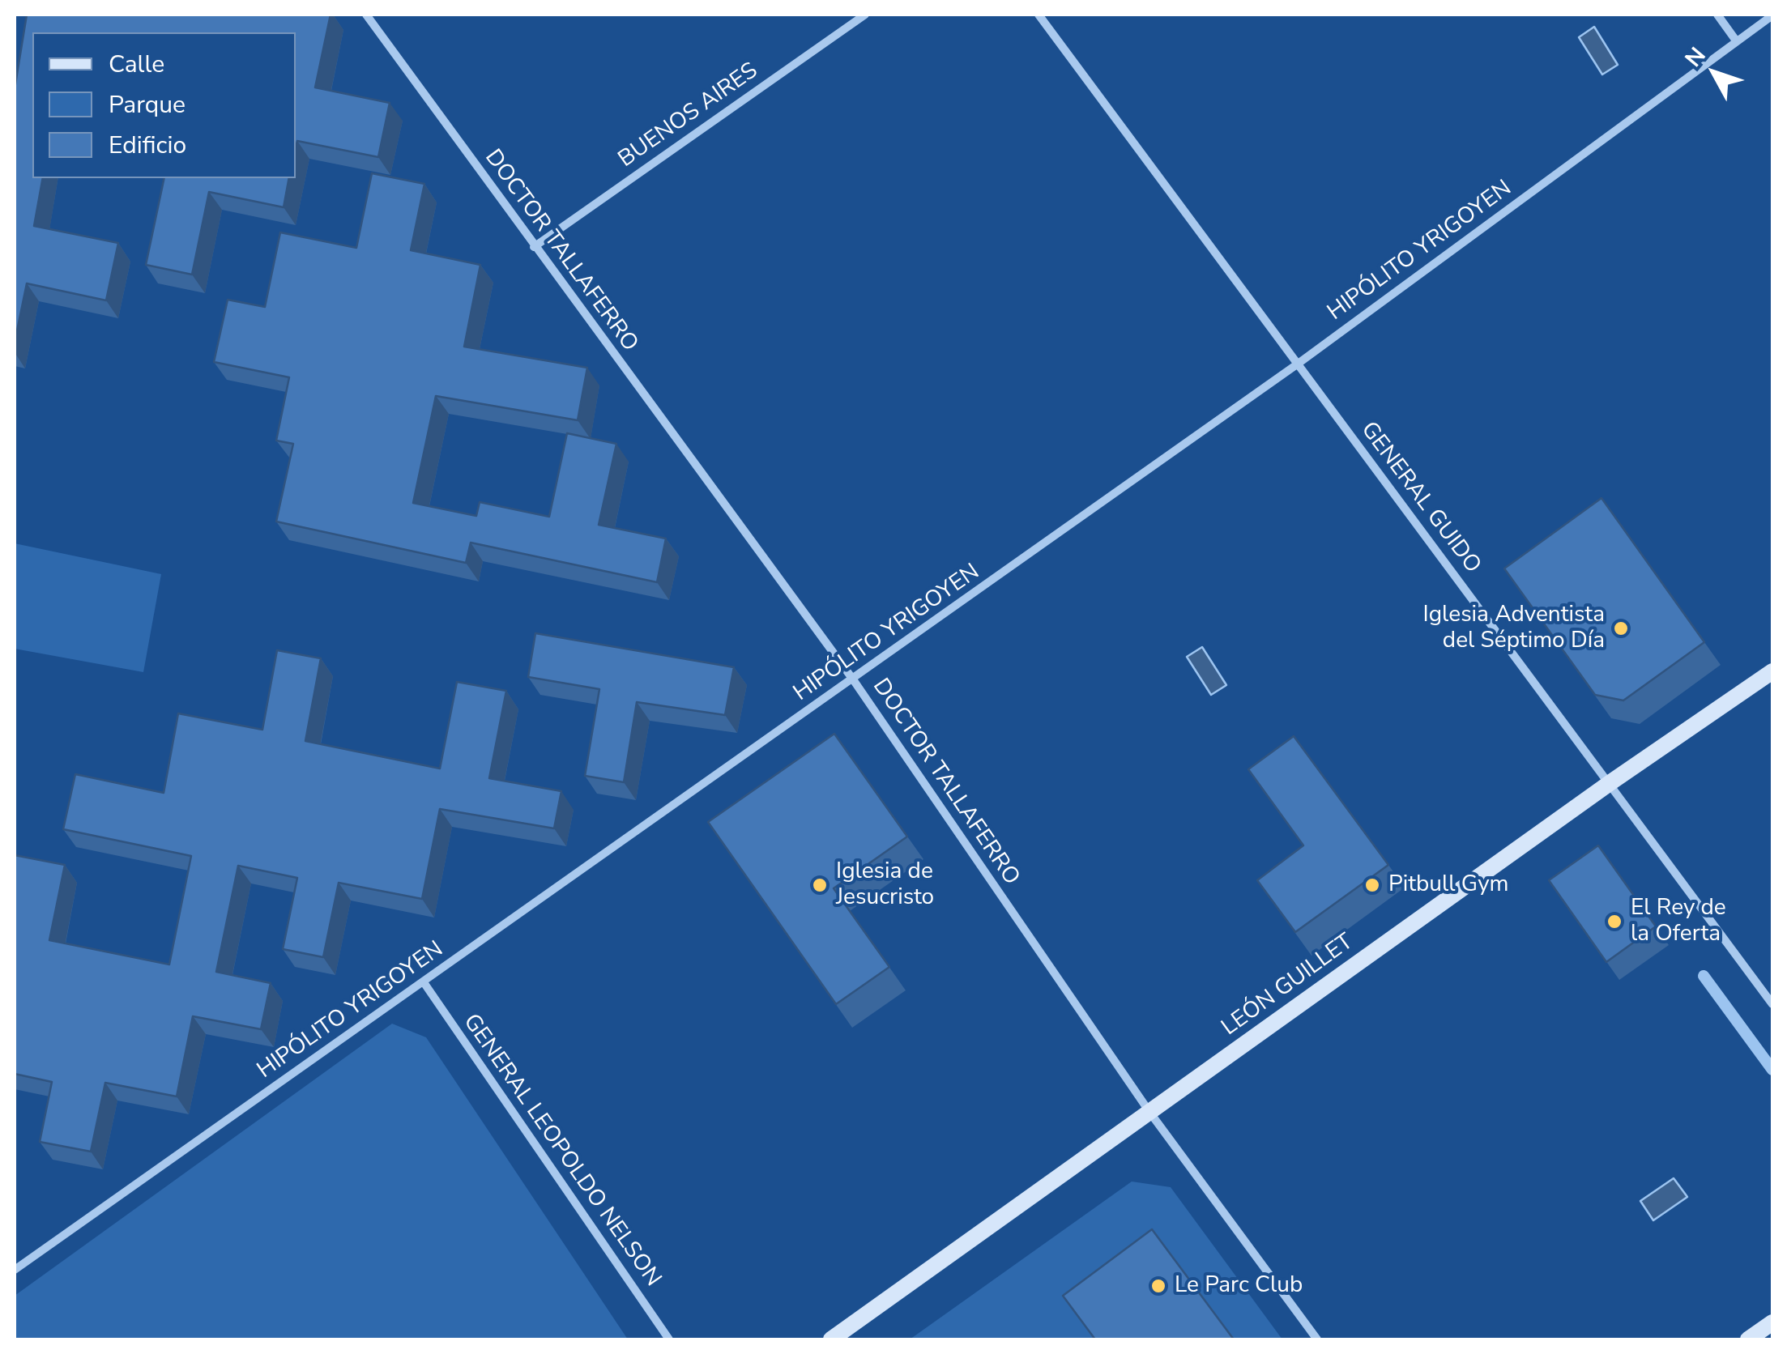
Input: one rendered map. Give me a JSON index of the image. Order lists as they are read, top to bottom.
{
  "streets": {
    "street": [
      "BUENOS AIRES",
      "DOCTOR TALLAFERRO",
      "HIPÓLITO YRIGOYEN",
      "GENERAL GUIDO",
      "LEÓN GUILLET",
      "GENERAL LEOPOLDO NELSON"
    ]
  },
  "crossings": [
    ["BUENOS AIRES", "DOCTOR TALLAFERRO"],
    ["DOCTOR TALLAFERRO", "HIPÓLITO YRIGOYEN"],
    ["DOCTOR TALLAFERRO", "LEÓN GUILLET"],
    ["HIPÓLITO YRIGOYEN", "GENERAL GUIDO"],
    ["HIPÓLITO YRIGOYEN", "GENERAL LEOPOLDO NELSON"],
    ["GENERAL GUIDO", "LEÓN GUILLET"]
  ],
  "places": [
    "Iglesia Adventista del Séptimo Día",
    "Iglesia de Jesucristo",
    "Pitbull Gym",
    "El Rey de la Oferta",
    "Le Parc Club"
  ],
  "legend": ["Calle", "Parque", "Edificio"],
  "north": "top left"
}
